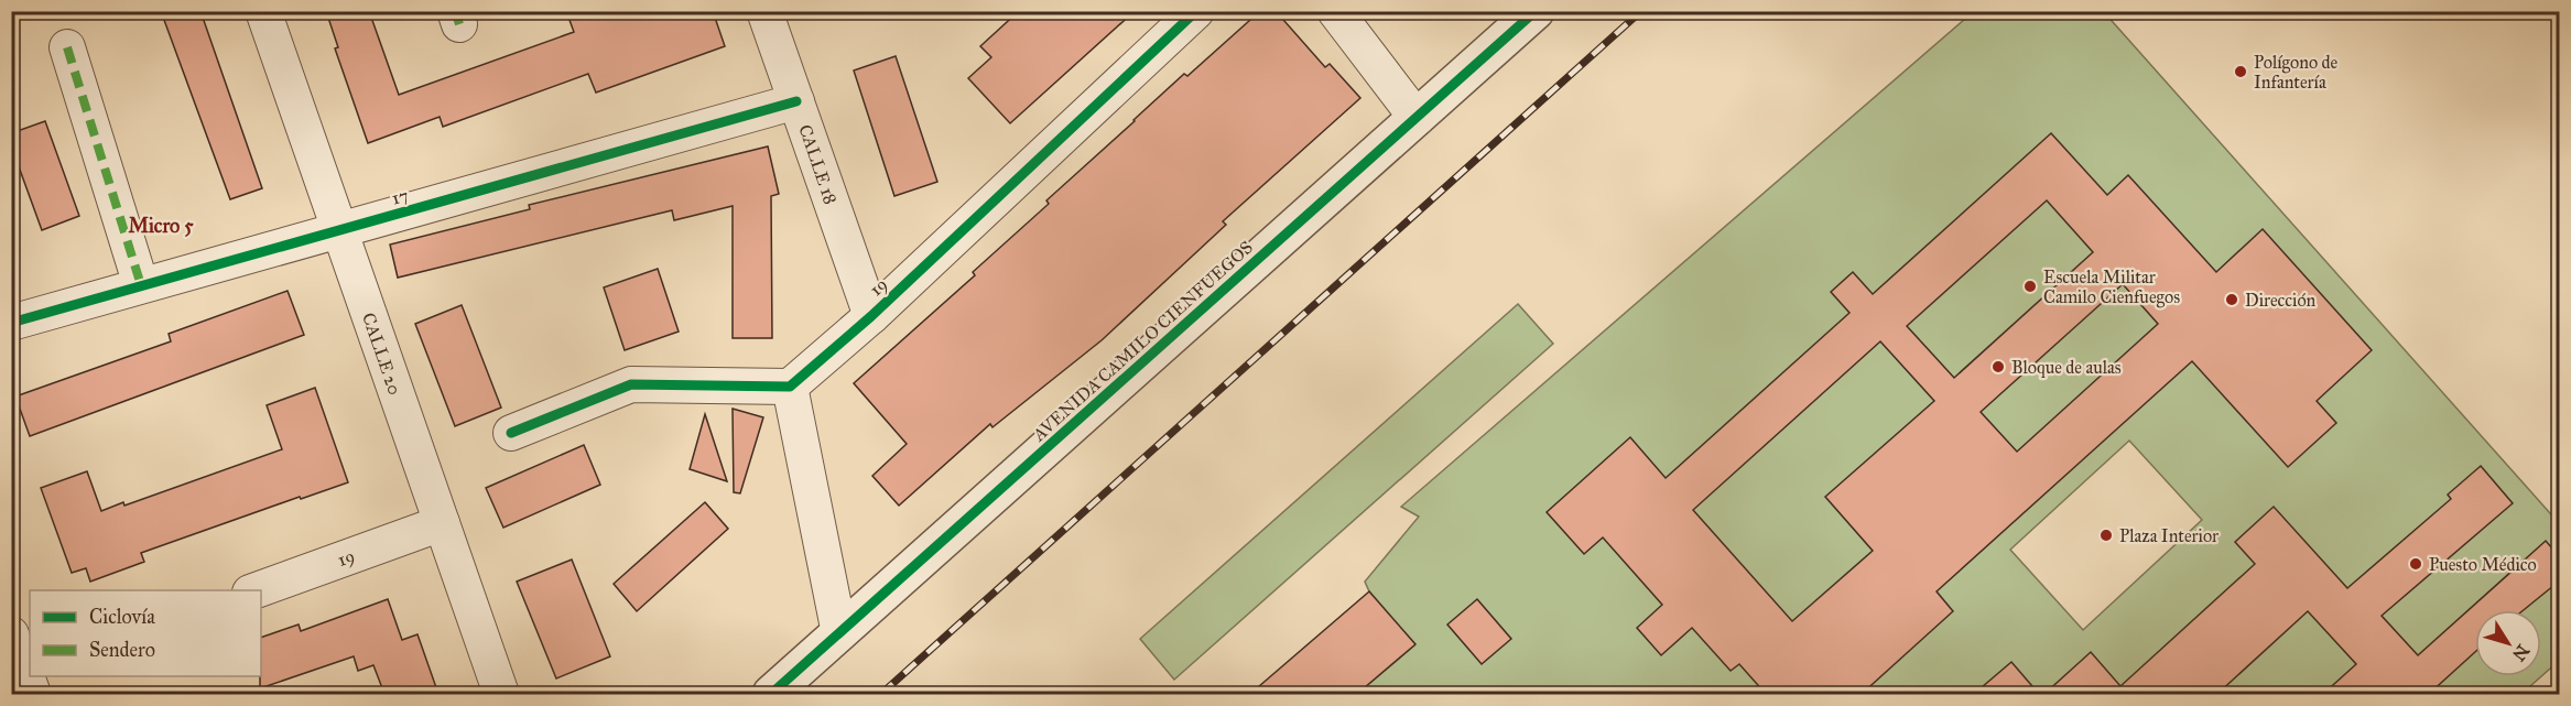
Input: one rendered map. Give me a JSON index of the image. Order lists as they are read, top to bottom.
{
  "streets": {
    "street": [
      "CALLE 18",
      "17",
      "19",
      "AVENIDA CAMILO CIENFUEGOS",
      "CALLE 20"
    ]
  },
  "crossings": [
    ["CALLE 18", "17"],
    ["CALLE 18", "19"],
    ["17", "CALLE 20"],
    ["19", "CALLE 20"]
  ],
  "districts": ["Micro 5"],
  "places": [
    "Polígono de Infantería",
    "Escuela Militar Camilo Cienfuegos",
    "Dirección",
    "Bloque de aulas",
    "Plaza Interior",
    "Puesto Médico"
  ],
  "legend": ["Ciclovía", "Sendero"],
  "north": "bottom right"
}
